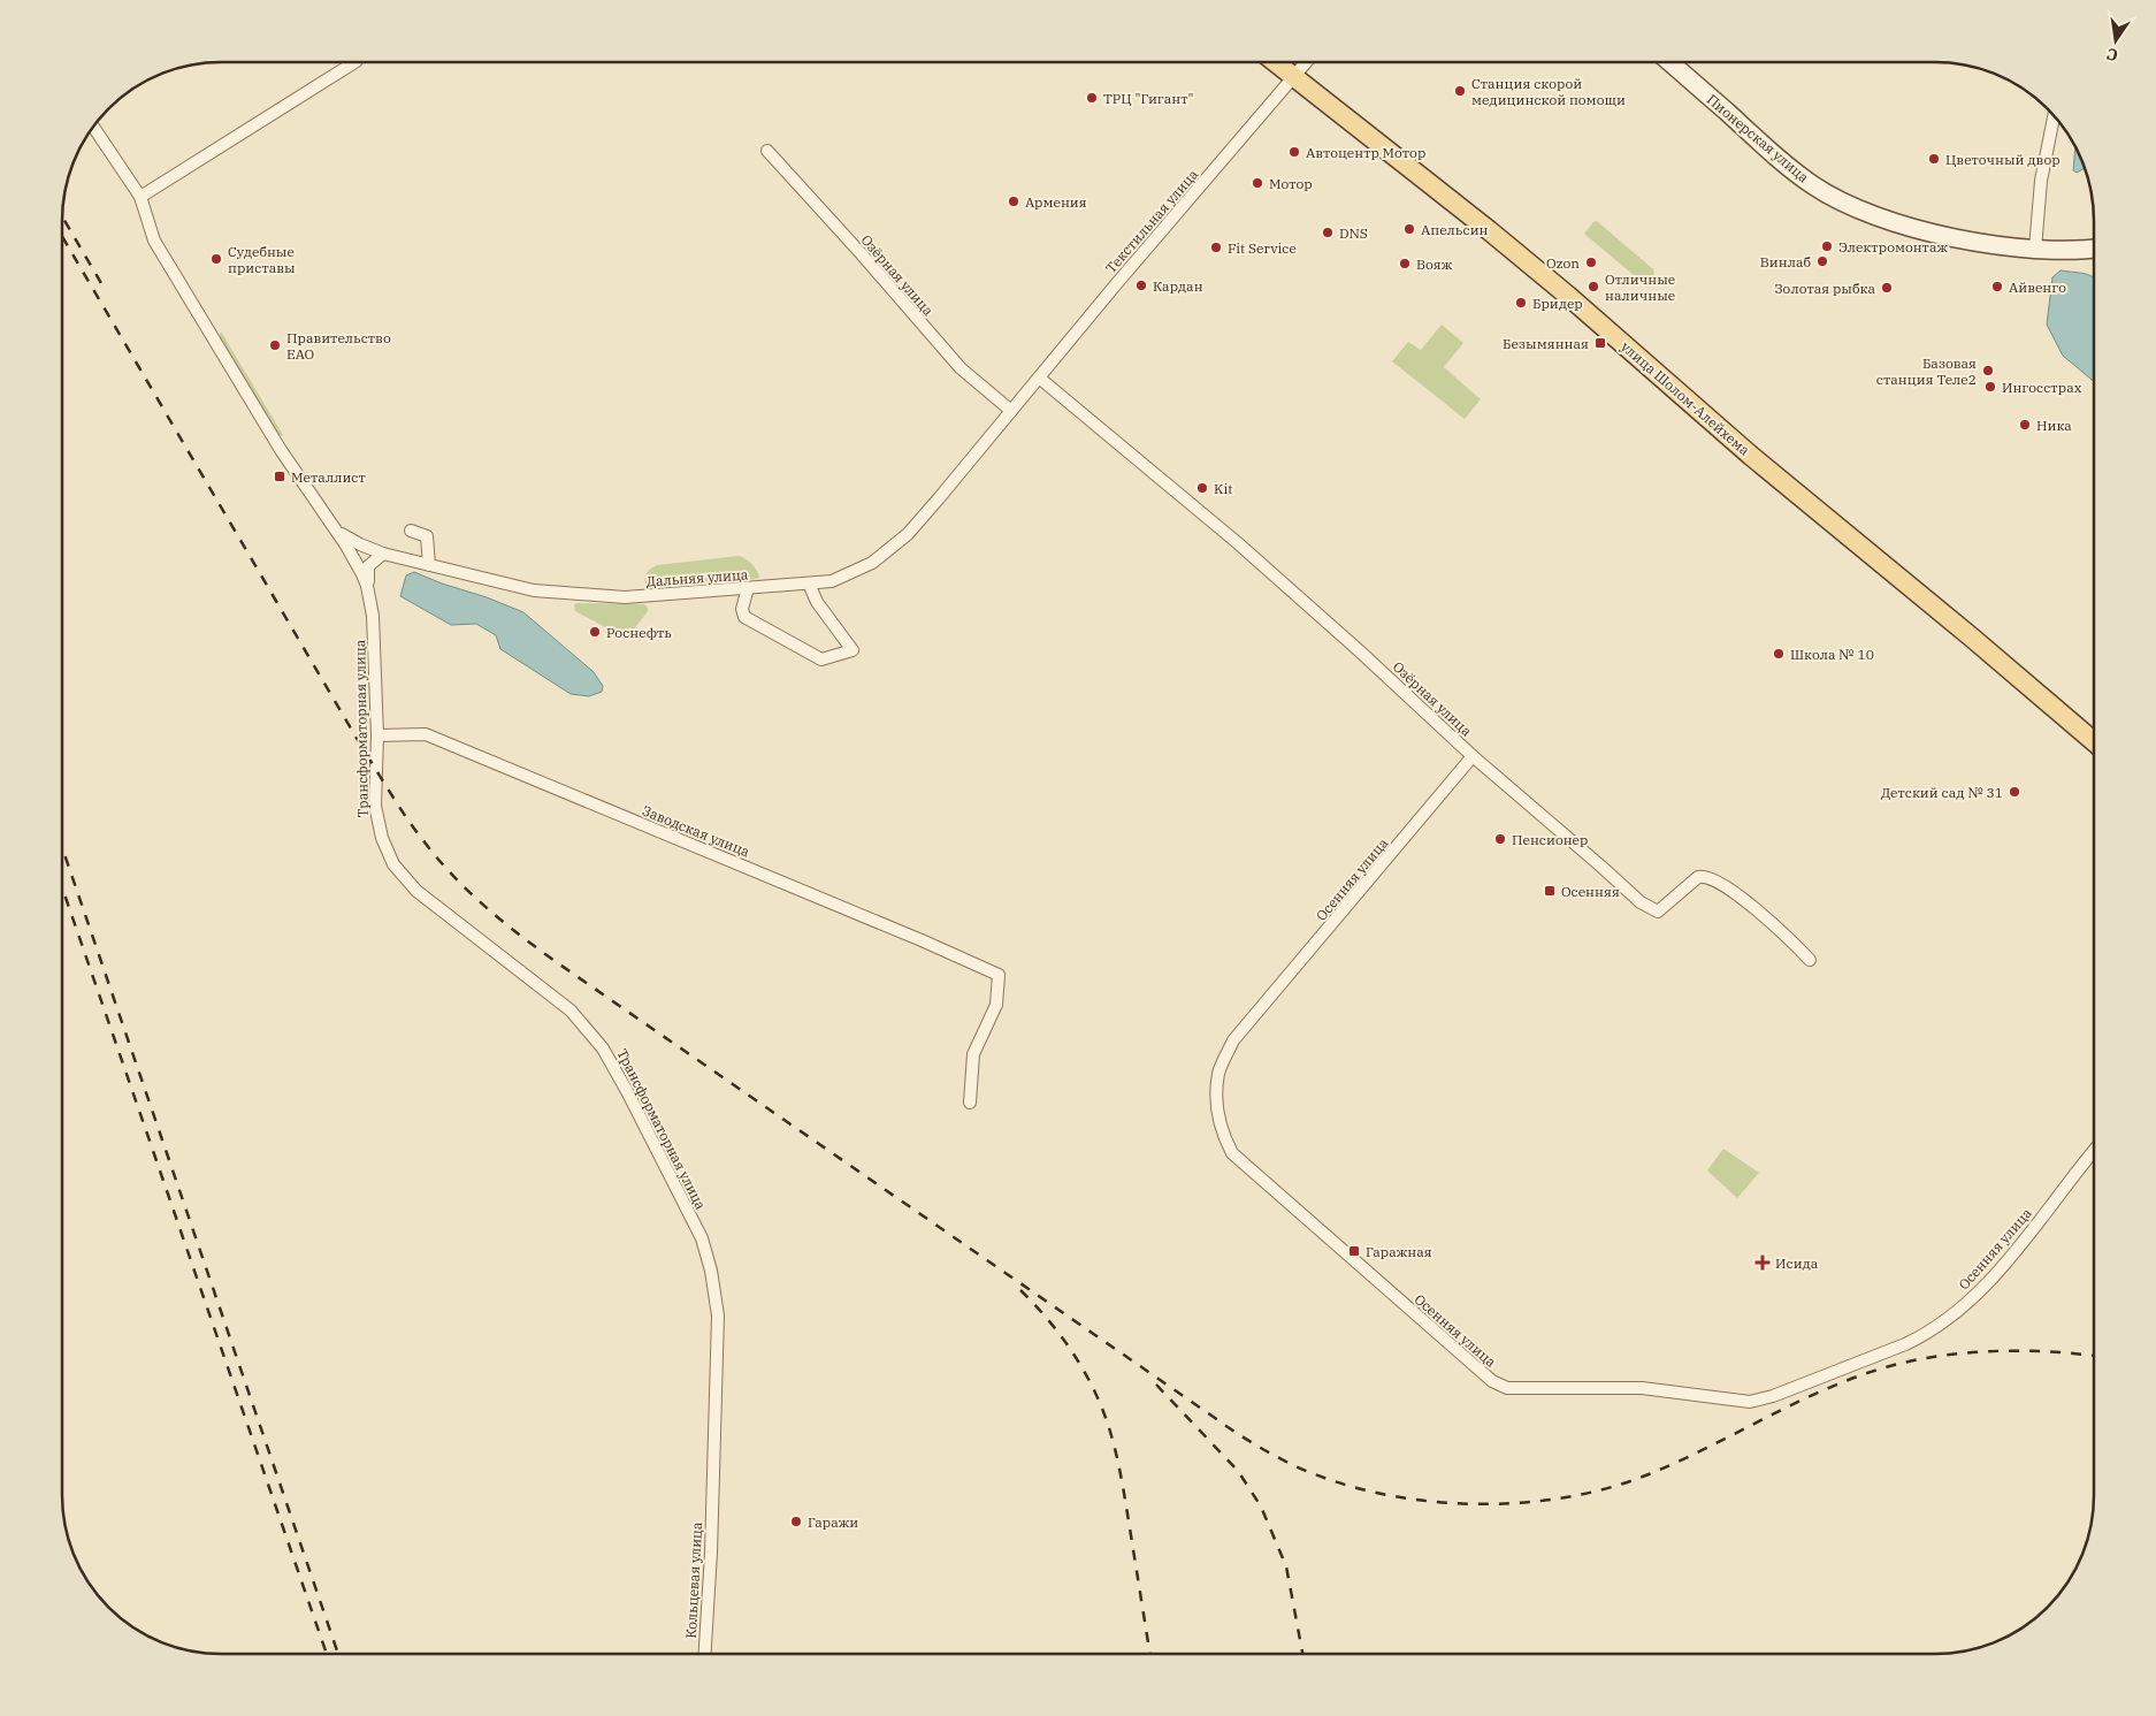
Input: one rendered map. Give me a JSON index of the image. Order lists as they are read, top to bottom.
{
  "streets": {
    "main road": ["Пионерская улица", "улица Шолом-Алейхема"],
    "street": [
      "Текстильная улица",
      "Озёрная улица",
      "Дальняя улица",
      "Трансформаторная улица",
      "Заводская улица",
      "Осенняя улица",
      "Кольцевая улица"
    ]
  },
  "crossings": [
    ["Текстильная улица", "Озёрная улица"],
    ["Текстильная улица", "улица Шолом-Алейхема"],
    ["Текстильная улица", "Дальняя улица"],
    ["Озёрная улица", "Дальняя улица"],
    ["Озёрная улица", "Осенняя улица"],
    ["Дальняя улица", "Трансформаторная улица"],
    ["Трансформаторная улица", "Заводская улица"],
    ["Трансформаторная улица", "Кольцевая улица"]
  ],
  "places": {
    "other": [
      "Станция скорой медицинской помощи",
      "ТРЦ \"Гигант\"",
      "Автоцентр Мотор",
      "Цветочный двор",
      "Мотор",
      "Армения",
      "Апельсин",
      "DNS",
      "Электромонтаж",
      "Fit Service",
      "Судебные приставы",
      "Винлаб",
      "Ozon",
      "Вояж",
      "Кардан",
      "Отличные наличные",
      "Айвенго",
      "Золотая рыбка",
      "Бридер",
      "Правительство ЕАО",
      "Базовая станция Теле2",
      "Ингосстрах",
      "Ника",
      "Kit",
      "Роснефть",
      "Школа № 10",
      "Детский сад № 31",
      "Пенсионер",
      "Гаражи"
    ],
    "transit": [
      "Безымянная",
      "Металлист",
      "Осенняя",
      "Гаражная"
    ],
    "health": ["Исида"]
  },
  "north": "bottom"
}
